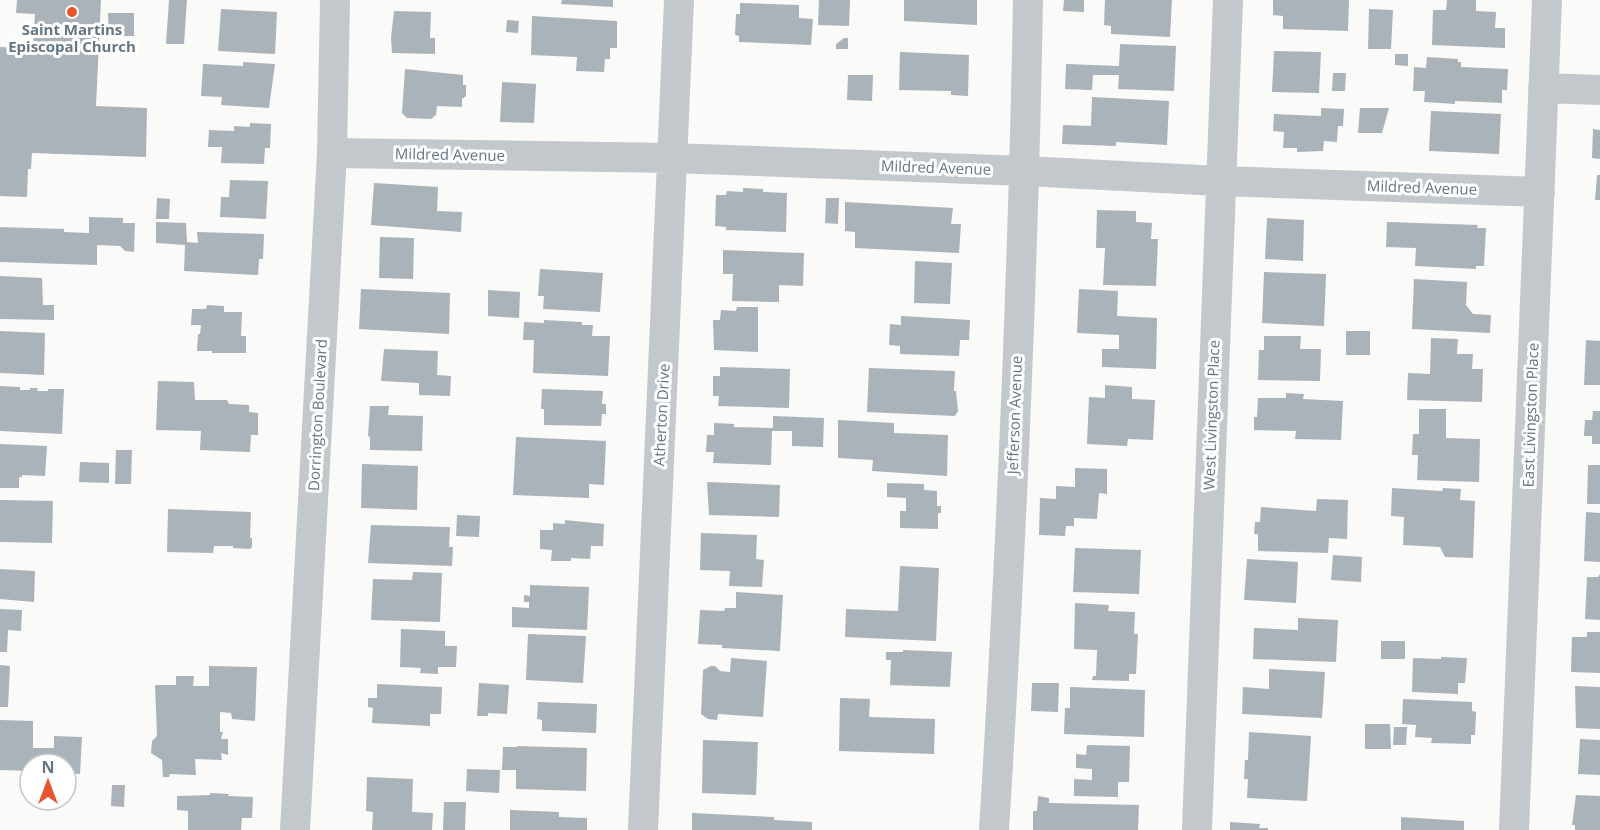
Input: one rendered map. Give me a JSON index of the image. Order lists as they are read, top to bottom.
{
  "streets": {
    "street": [
      "Mildred Avenue",
      "Dorrington Boulevard",
      "Atherton Drive",
      "Jefferson Avenue",
      "West Livingston Place",
      "East Livingston Place"
    ]
  },
  "crossings": [
    ["Mildred Avenue", "Dorrington Boulevard"],
    ["Mildred Avenue", "Atherton Drive"],
    ["Mildred Avenue", "Jefferson Avenue"],
    ["Mildred Avenue", "West Livingston Place"],
    ["Mildred Avenue", "East Livingston Place"]
  ],
  "places": ["Saint Martins Episcopal Church"],
  "north": "top"
}
